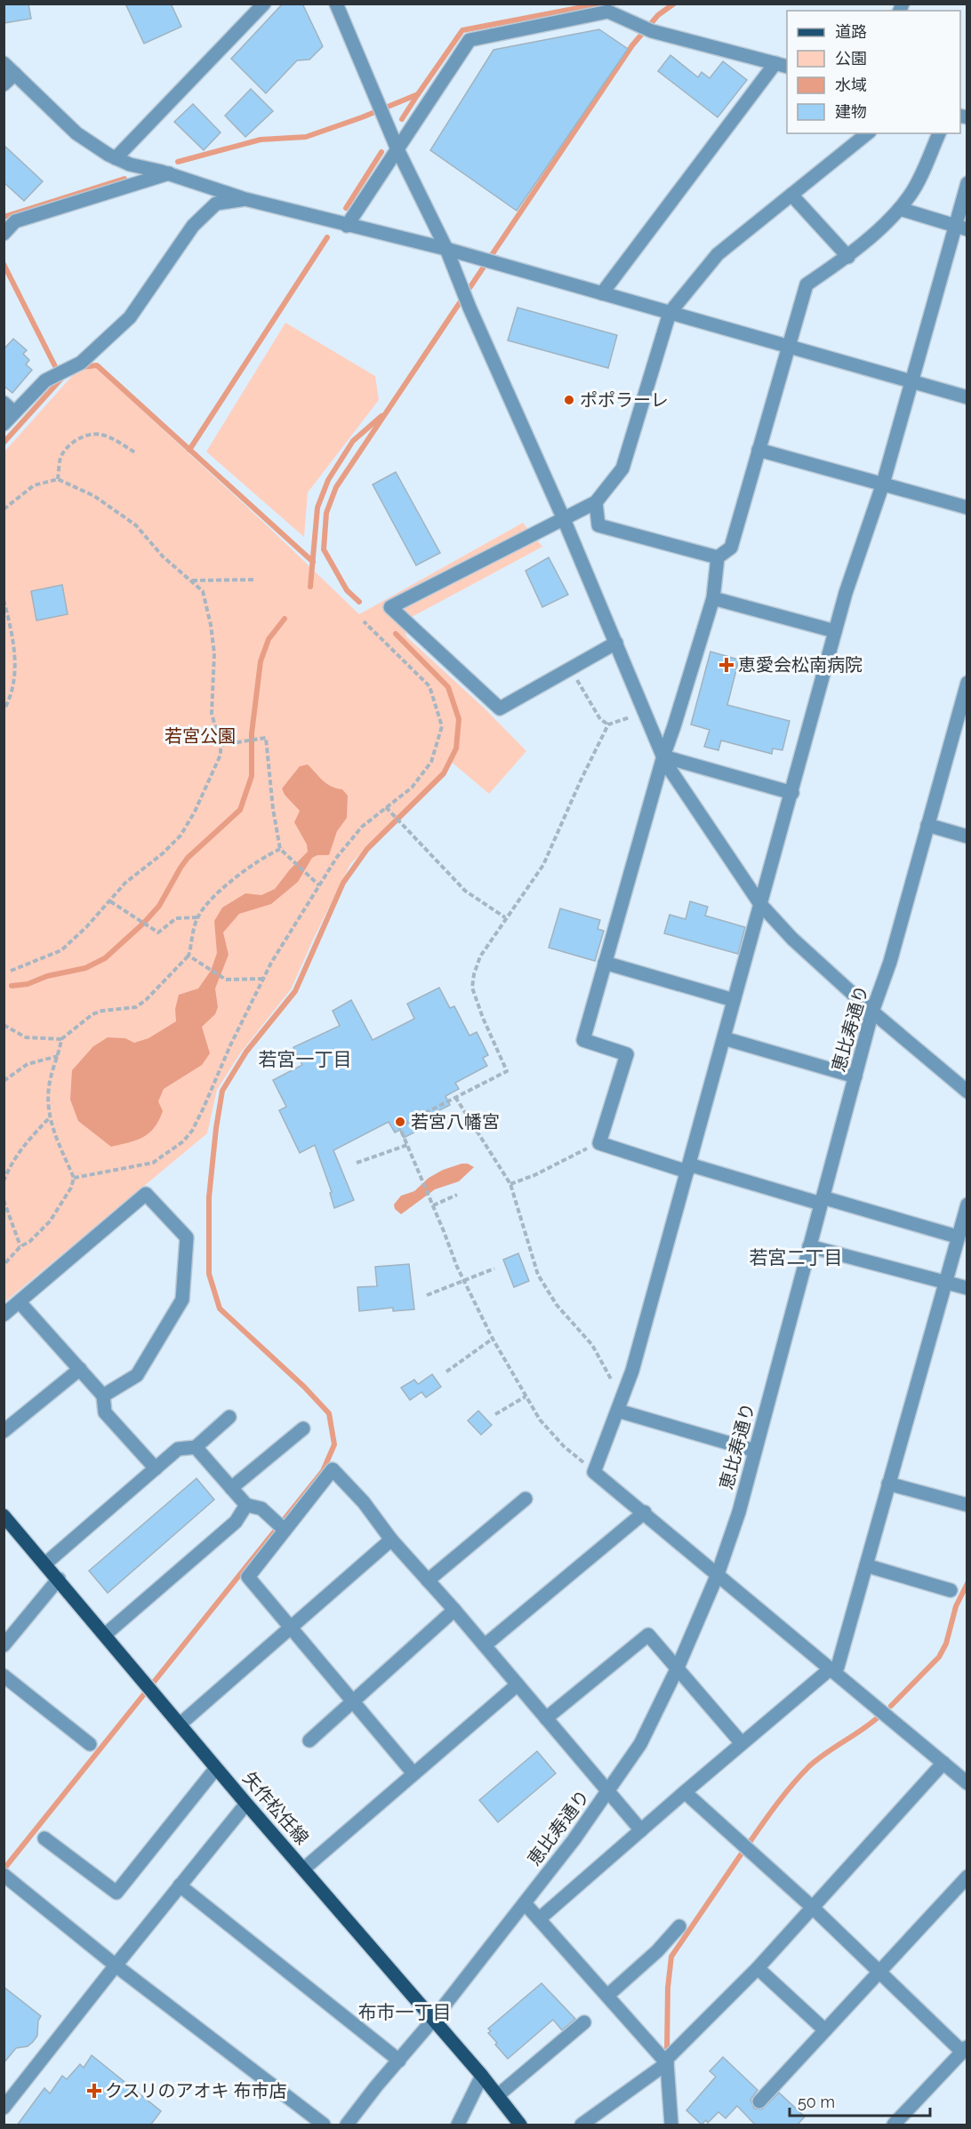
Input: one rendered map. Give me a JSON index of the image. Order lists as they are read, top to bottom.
{
  "streets": {
    "main road": ["矢作松任線"],
    "street": ["恵比寿通り"]
  },
  "crossings": [
    ["恵比寿通り", "矢作松任線"]
  ],
  "districts": ["若宮一丁目", "若宮二丁目", "布市一丁目"],
  "parks": ["若宮公園"],
  "places": {
    "other": ["ポポラーレ", "若宮八幡宮"],
    "health": ["恵愛会松南病院", "クスリのアオキ 布市店"]
  },
  "legend": [
    "道路",
    "公園",
    "水域",
    "建物"
  ],
  "scale_bar": "50 m"
}
